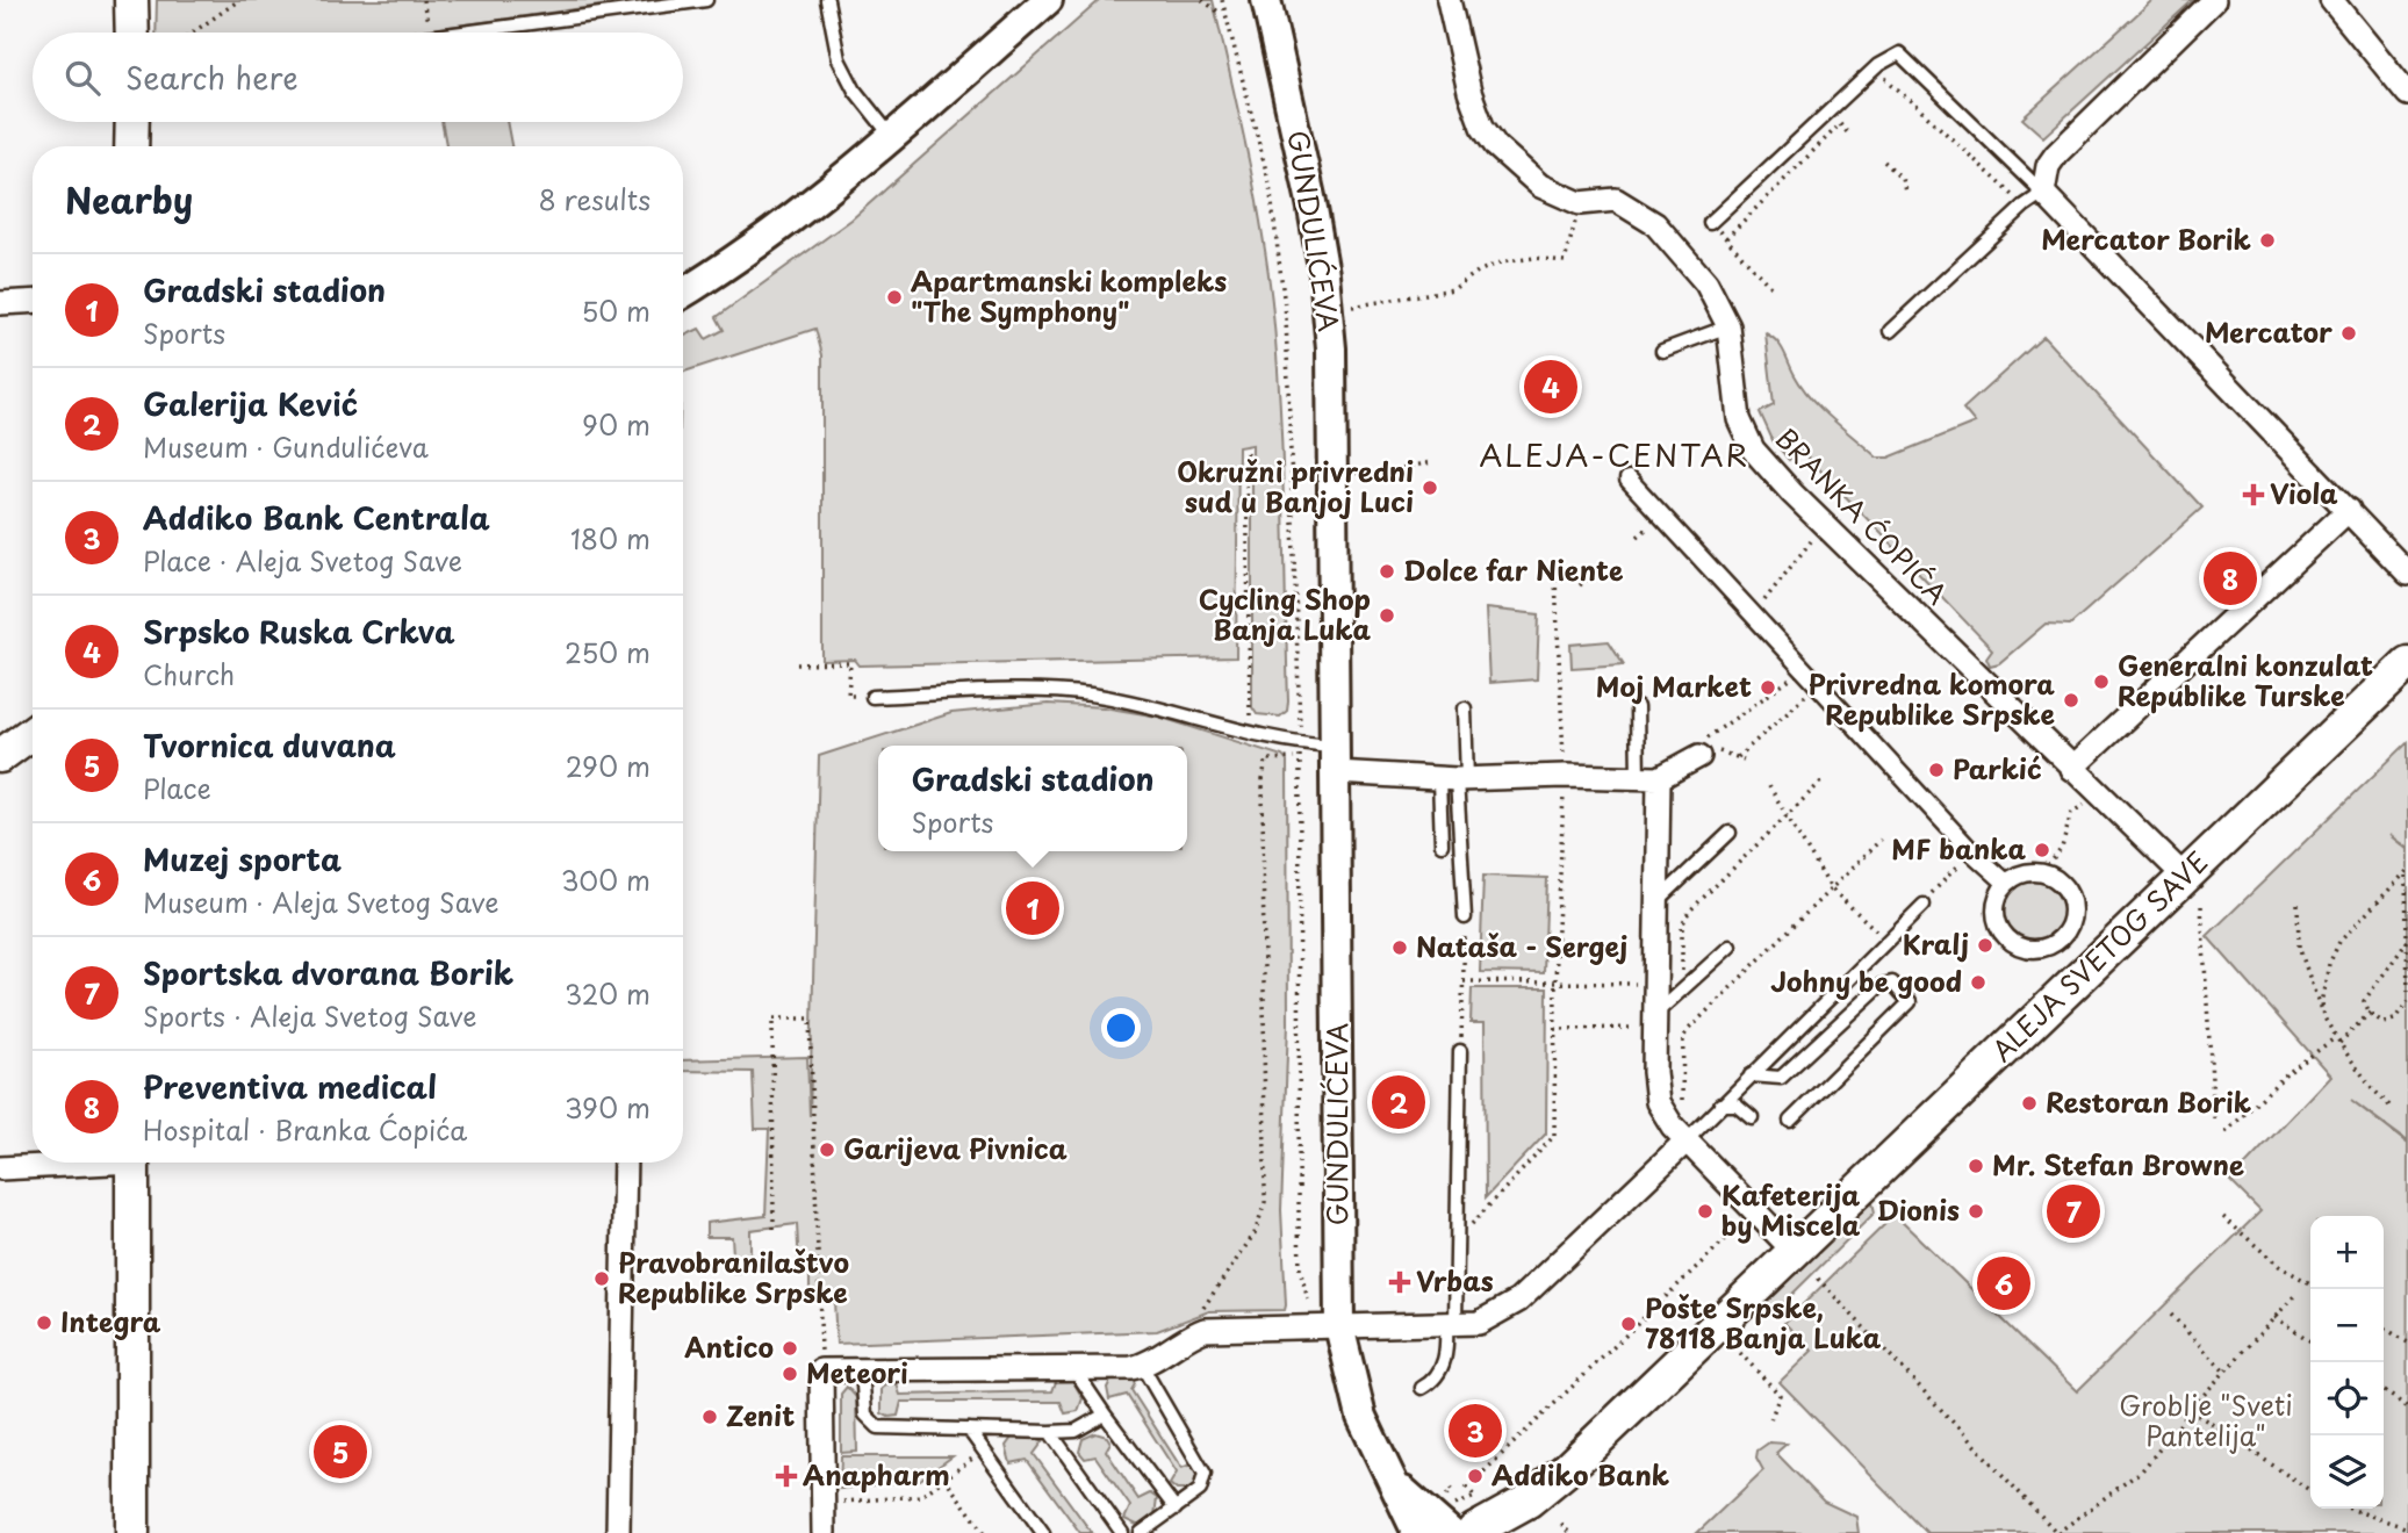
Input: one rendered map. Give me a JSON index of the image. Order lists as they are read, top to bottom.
{
  "streets": {
    "main road": ["ALEJA SVETOG SAVE"],
    "street": ["GUNDULIĆEVA", "BRANKA ĆOPIĆA"]
  },
  "crossings": [
    ["GUNDULIĆEVA", "ALEJA SVETOG SAVE"],
    ["BRANKA ĆOPIĆA", "ALEJA SVETOG SAVE"]
  ],
  "districts": ["ALEJA-CENTAR"],
  "parks": ["Groblje \"Sveti Pantelija\""],
  "places": {
    "other": [
      "Mercator Borik",
      "Apartmanski kompleks \"The Symphony\"",
      "Mercator",
      "Okružni privredni sud u Banjoj Luci",
      "Dolce far Niente",
      "Cycling Shop Banja Luka",
      "Generalni konzulat Republike Turske",
      "Moj Market",
      "Privredna komora Republike Srpske",
      "Parkić",
      "MF banka",
      "Kralj",
      "Nataša - Sergej",
      "Johny be good",
      "Restoran Borik",
      "Garijeva Pivnica",
      "Mr. Stefan Browne",
      "Kafeterija by Miscela",
      "Dionis",
      "Pravobranilaštvo Republike Srpske",
      "Integra",
      "Pošte Srpske, 78118 Banja Luka",
      "Antico",
      "Meteori",
      "Zenit",
      "Addiko Bank"
    ],
    "health": ["Viola", "Vrbas", "Anapharm"]
  },
  "page": {
    "search": "Search here",
    "heading": ["Nearby", "8 results"],
    "list": [
      {
        "mark": "1",
        "name": "Gradski stadion",
        "note": "Sports",
        "value": "50 m"
      },
      {
        "mark": "2",
        "name": "Galerija Kević",
        "note": "Museum · Gundulićeva",
        "value": "90 m"
      },
      {
        "mark": "3",
        "name": "Addiko Bank Centrala",
        "note": "Place · Aleja Svetog Save",
        "value": "180 m"
      },
      {
        "mark": "4",
        "name": "Srpsko Ruska Crkva",
        "note": "Church",
        "value": "250 m"
      },
      {
        "mark": "5",
        "name": "Tvornica duvana",
        "note": "Place",
        "value": "290 m"
      },
      {
        "mark": "6",
        "name": "Muzej sporta",
        "note": "Museum · Aleja Svetog Save",
        "value": "300 m"
      },
      {
        "mark": "7",
        "name": "Sportska dvorana Borik",
        "note": "Sports · Aleja Svetog Save",
        "value": "320 m"
      },
      {
        "mark": "8",
        "name": "Preventiva medical",
        "note": "Hospital · Branka Ćopića",
        "value": "390 m"
      }
    ],
    "pins": [
      "4",
      "8",
      "1",
      "2",
      "7",
      "6",
      "3",
      "5"
    ],
    "popup": ["Gradski stadion", "Sports"],
    "map_buttons": ["+", "−"]
  }
}
